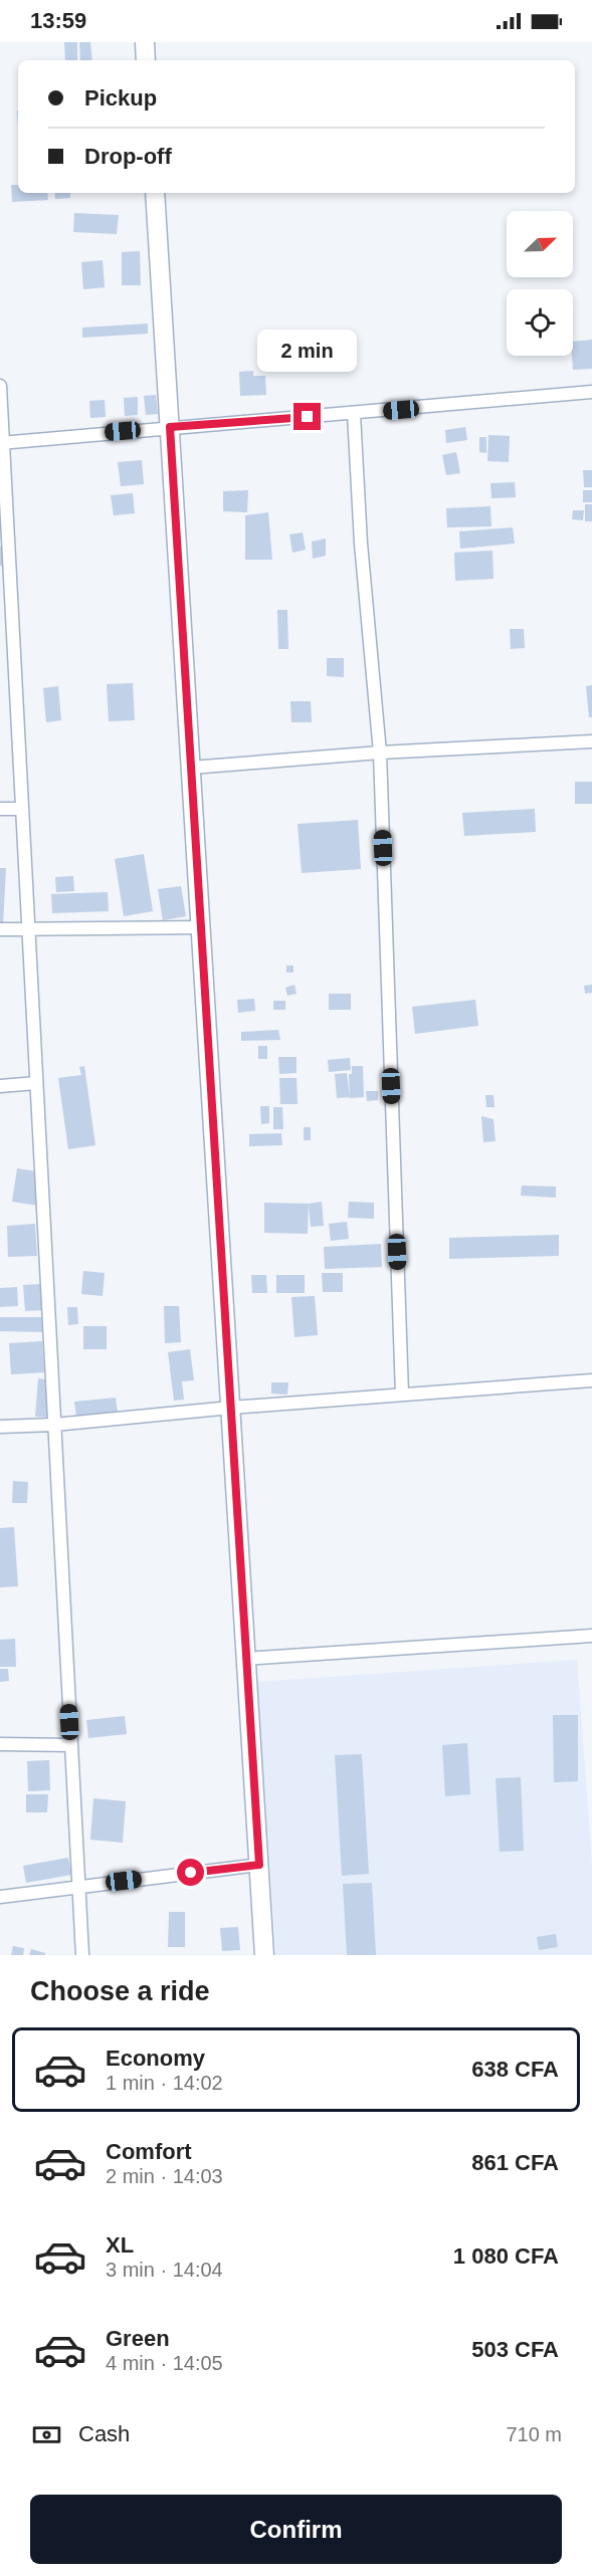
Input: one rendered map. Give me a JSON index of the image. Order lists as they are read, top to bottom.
{
  "north": "top right",
  "page": {
    "status": "13:59",
    "banner": ["Pickup", "Drop-off"],
    "bubble": "2 min",
    "heading": "Choose a ride",
    "list": [
      {
        "name": "Economy",
        "note": "1 min · 14:02",
        "value": "638 CFA"
      },
      {
        "name": "Comfort",
        "note": "2 min · 14:03",
        "value": "861 CFA"
      },
      {
        "name": "XL",
        "note": "3 min · 14:04",
        "value": "1 080 CFA"
      },
      {
        "name": "Green",
        "note": "4 min · 14:05",
        "value": "503 CFA"
      }
    ],
    "pay": ["Cash", "710 m"],
    "buttons": "Confirm"
  }
}
